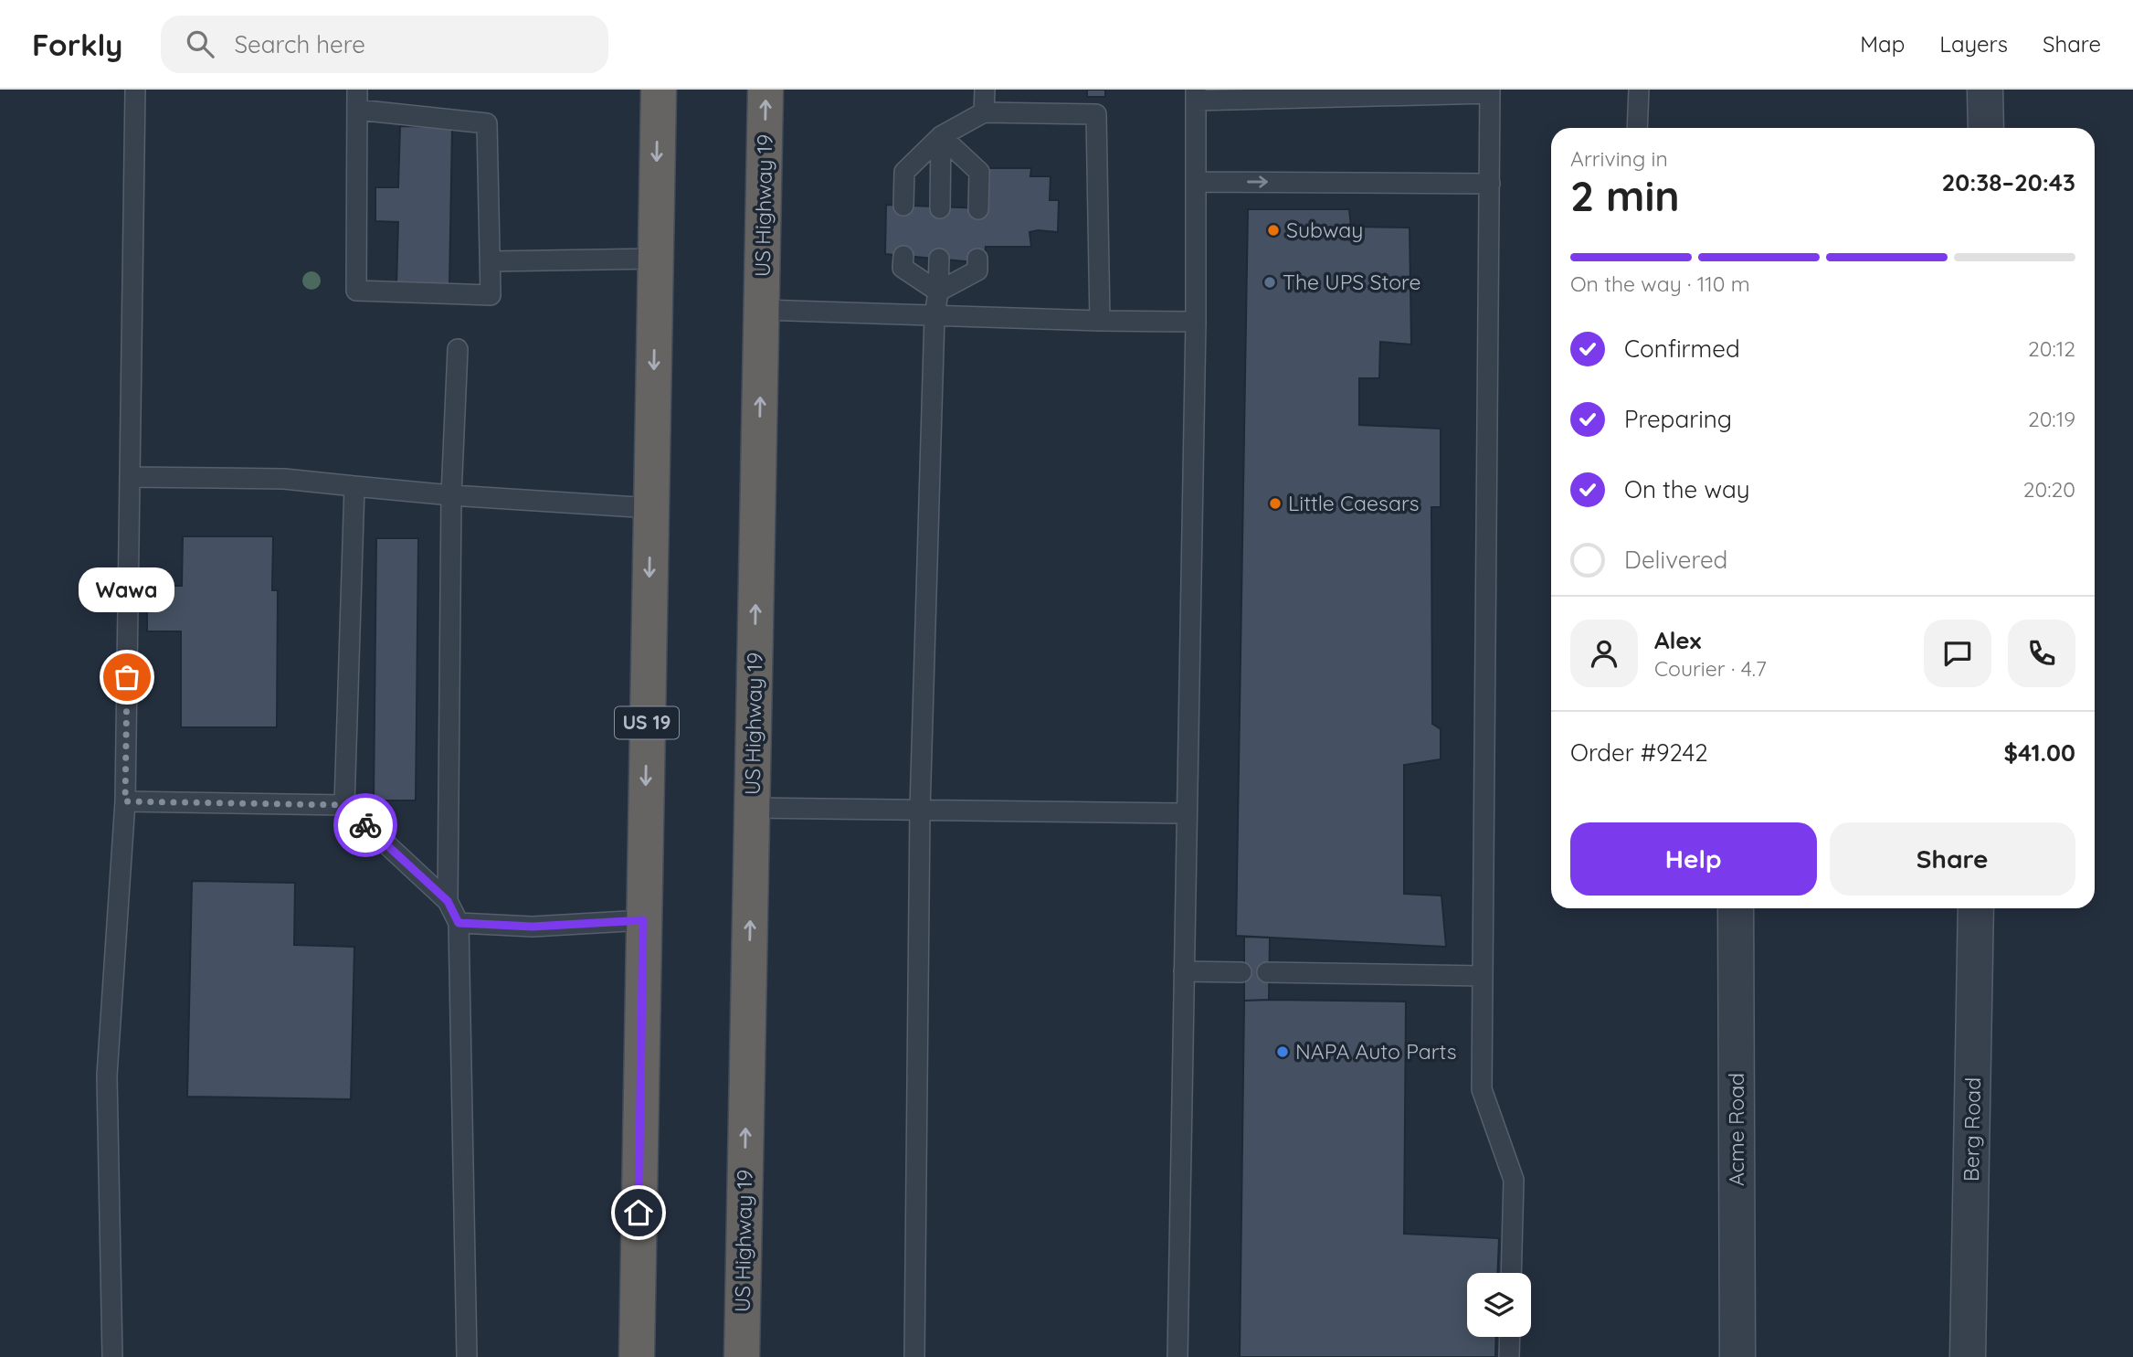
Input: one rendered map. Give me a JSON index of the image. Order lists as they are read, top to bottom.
{
  "streets": {
    "highway": ["US Highway 19", "US 19"],
    "street": ["Acme Road", "Berg Road"]
  },
  "places": [
    "Subway",
    "The UPS Store",
    "Little Caesars",
    "Wawa",
    "NAPA Auto Parts"
  ],
  "page": {
    "header": "Forkly",
    "search": "Search here",
    "nav": ["Map", "Layers", "Share"],
    "heading": ["2 min", "Arriving in", "20:38–20:43"],
    "panel": [
      "Alex",
      "Courier · 4.7",
      "Order #9242",
      "$41.00"
    ],
    "bar": "On the way · 110 m",
    "list": [
      ["Confirmed", "20:12"],
      ["Preparing", "20:19"],
      ["On the way", "20:20"],
      "Delivered"
    ],
    "bubble": "Wawa",
    "buttons": ["Help", "Share"]
  }
}
